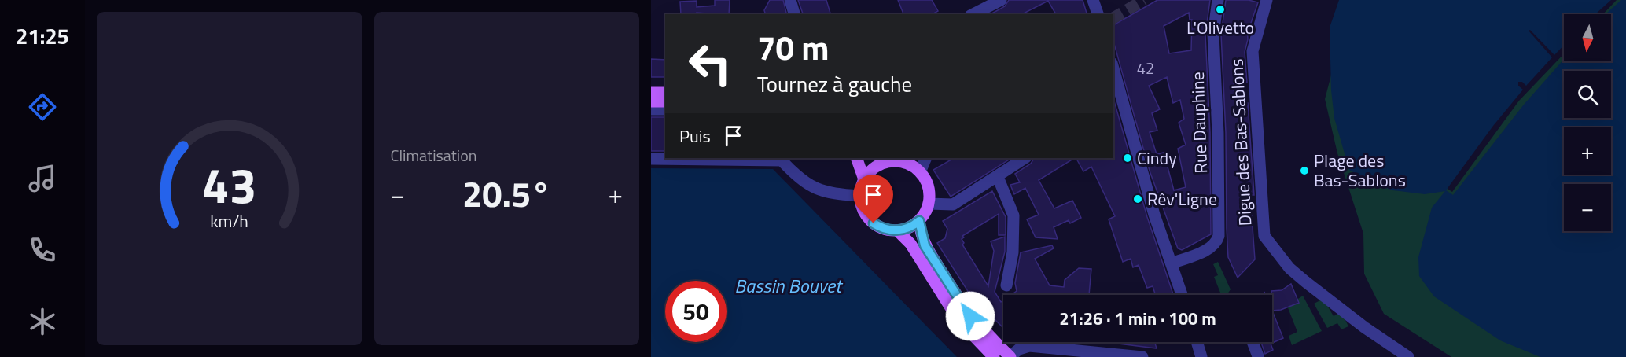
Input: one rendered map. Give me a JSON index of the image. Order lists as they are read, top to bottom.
{
  "streets": {
    "street": ["Rue Dauphine", "Digue des Bas-Sablons"]
  },
  "water": ["Bassin Bouvet"],
  "places": [
    "L'Olivetto",
    "Cindy",
    "Plage des Bas-Sablons",
    "Rêv'Ligne"
  ],
  "house_numbers": ["42"],
  "north": "bottom",
  "page": {
    "tabs": "21:25",
    "tile": "Climatisation",
    "map_buttons": ["+", "−"],
    "turn": ["70 m", "Tournez à gauche"],
    "then": "Puis",
    "heat": ["−", "20.5°", "+"],
    "limit": "50",
    "trip": "21:26 · 1 min · 100 m",
    "gauge": ["43", "km/h"]
  }
}
